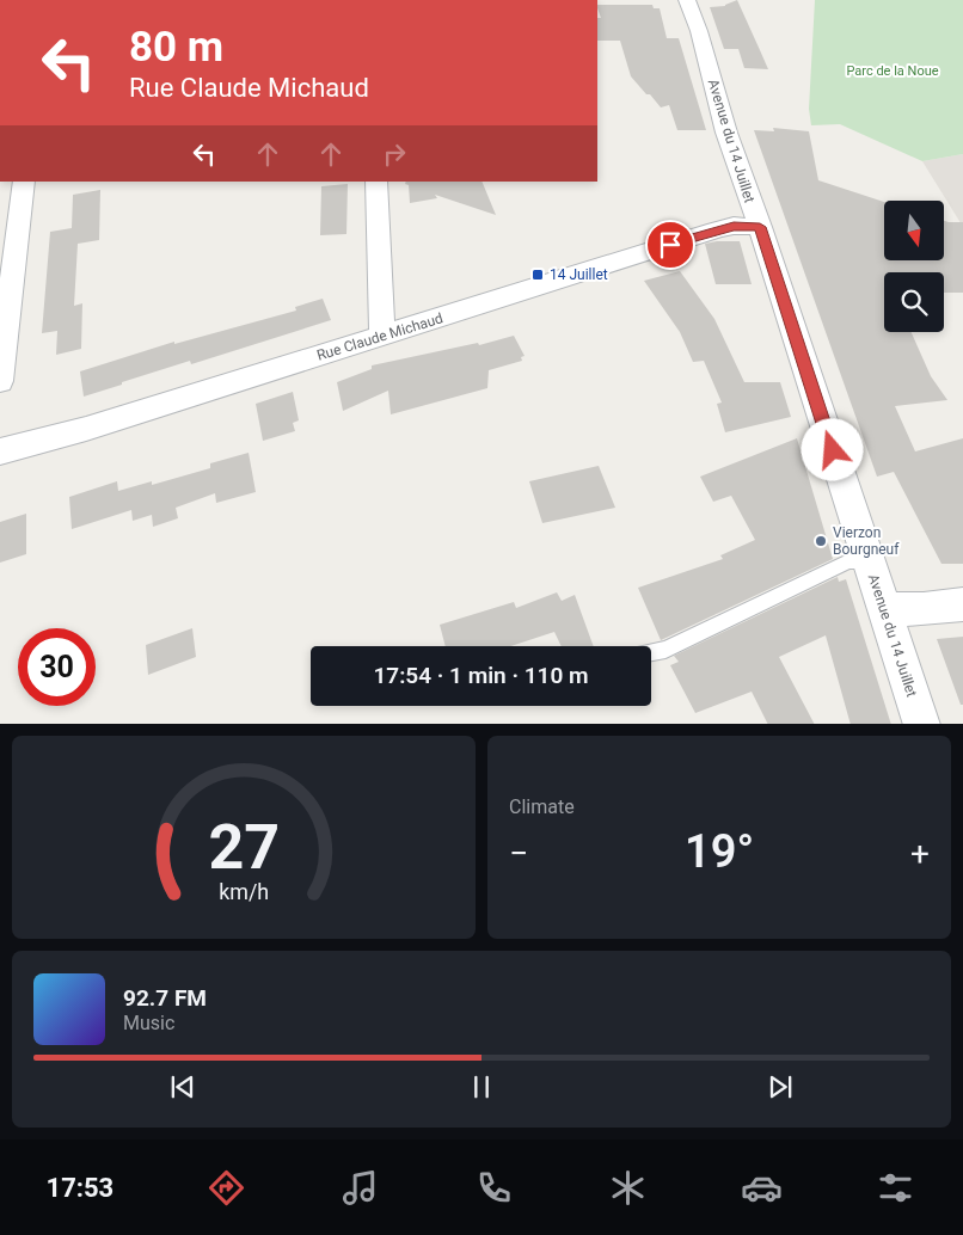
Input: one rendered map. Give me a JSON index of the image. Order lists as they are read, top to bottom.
{
  "streets": {
    "street": ["Avenue du 14 Juillet", "Rue Claude Michaud"]
  },
  "crossings": [
    ["Avenue du 14 Juillet", "Rue Claude Michaud"]
  ],
  "parks": ["Parc de la Noue"],
  "places": {
    "transit": ["14 Juillet"],
    "other": ["Vierzon Bourgneuf"]
  },
  "north": "bottom",
  "page": {
    "turn": ["80 m", "Rue Claude Michaud"],
    "limit": "30",
    "trip": "17:54 · 1 min · 110 m",
    "tile": "Climate",
    "heat": ["−", "19°", "+"],
    "song": ["92.7 FM", "Music"],
    "tabs": "17:53",
    "gauge": ["27", "km/h"]
  }
}
